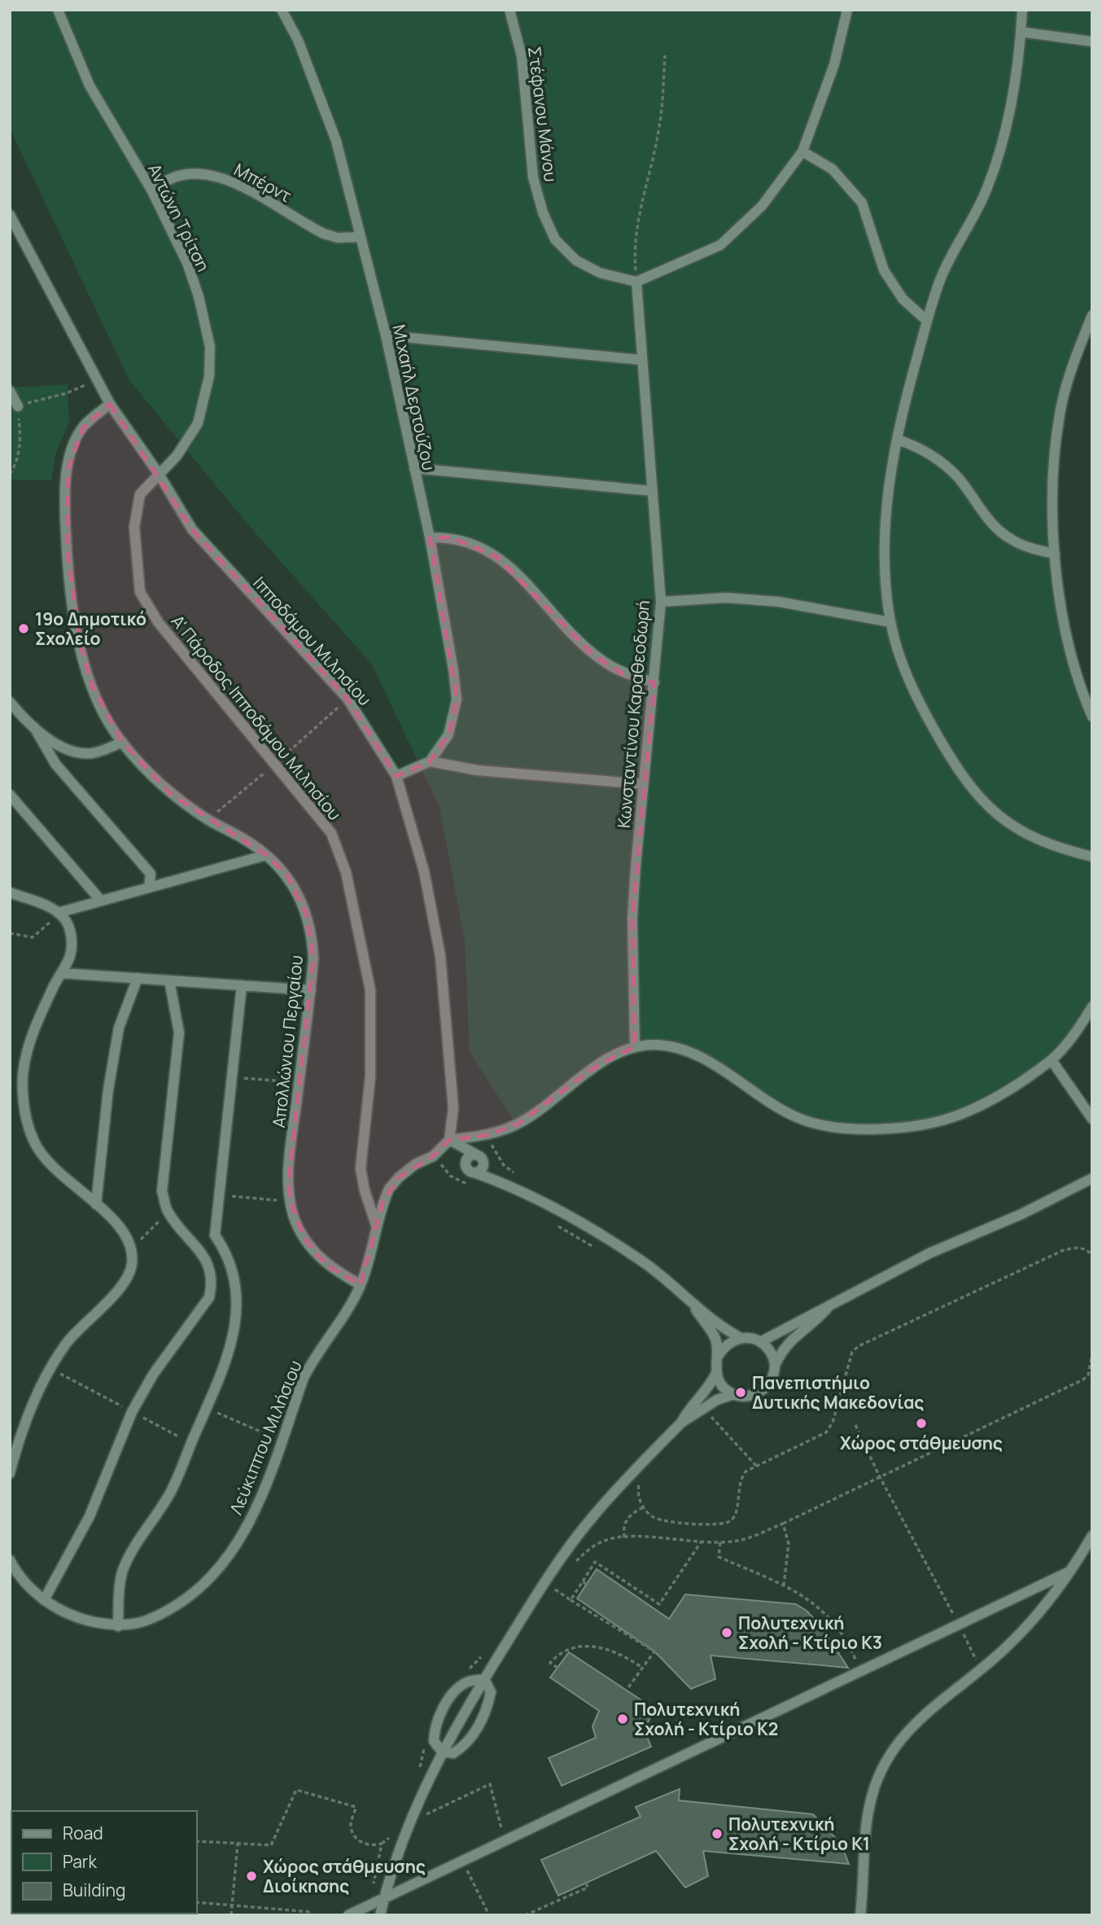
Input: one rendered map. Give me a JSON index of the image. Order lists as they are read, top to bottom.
{
  "streets": {
    "street": [
      "Στέφανου Μάνου",
      "Μπέρντ",
      "Αντώνη Τρίτση",
      "Μιχαήλ Δερτούζου",
      "Ιπποδάμου Μιλησίου",
      "Κωνσταντίνου Καραθεοδωρή",
      "Α' Πάροδος Ιπποδάμου Μιλησίου",
      "Απολλώνιου Περγαίου",
      "Λεύκιππου Μιλήσιου"
    ]
  },
  "crossings": [
    ["Στέφανου Μάνου", "Κωνσταντίνου Καραθεοδωρή"],
    ["Μπέρντ", "Αντώνη Τρίτση"],
    ["Μπέρντ", "Μιχαήλ Δερτούζου"],
    ["Αντώνη Τρίτση", "Ιπποδάμου Μιλησίου"],
    ["Αντώνη Τρίτση", "Α' Πάροδος Ιπποδάμου Μιλησίου"],
    ["Ιπποδάμου Μιλησίου", "Α' Πάροδος Ιπποδάμου Μιλησίου"],
    ["Ιπποδάμου Μιλησίου", "Απολλώνιου Περγαίου"],
    ["Ιπποδάμου Μιλησίου", "Λεύκιππου Μιλήσιου"],
    ["Α' Πάροδος Ιπποδάμου Μιλησίου", "Λεύκιππου Μιλήσιου"],
    ["Απολλώνιου Περγαίου", "Λεύκιππου Μιλήσιου"]
  ],
  "places": [
    "19ο Δημοτικό Σχολείο",
    "Πανεπιστήμιο Δυτικής Μακεδονίας",
    "Χώρος στάθμευσης",
    "Πολυτεχνική Σχολή - Κτίριο Κ3",
    "Πολυτεχνική Σχολή - Κτίριο Κ2",
    "Πολυτεχνική Σχολή - Κτίριο Κ1",
    "Χώρος στάθμευσης Διοίκησης"
  ],
  "legend": ["Road", "Park", "Building"]
}
